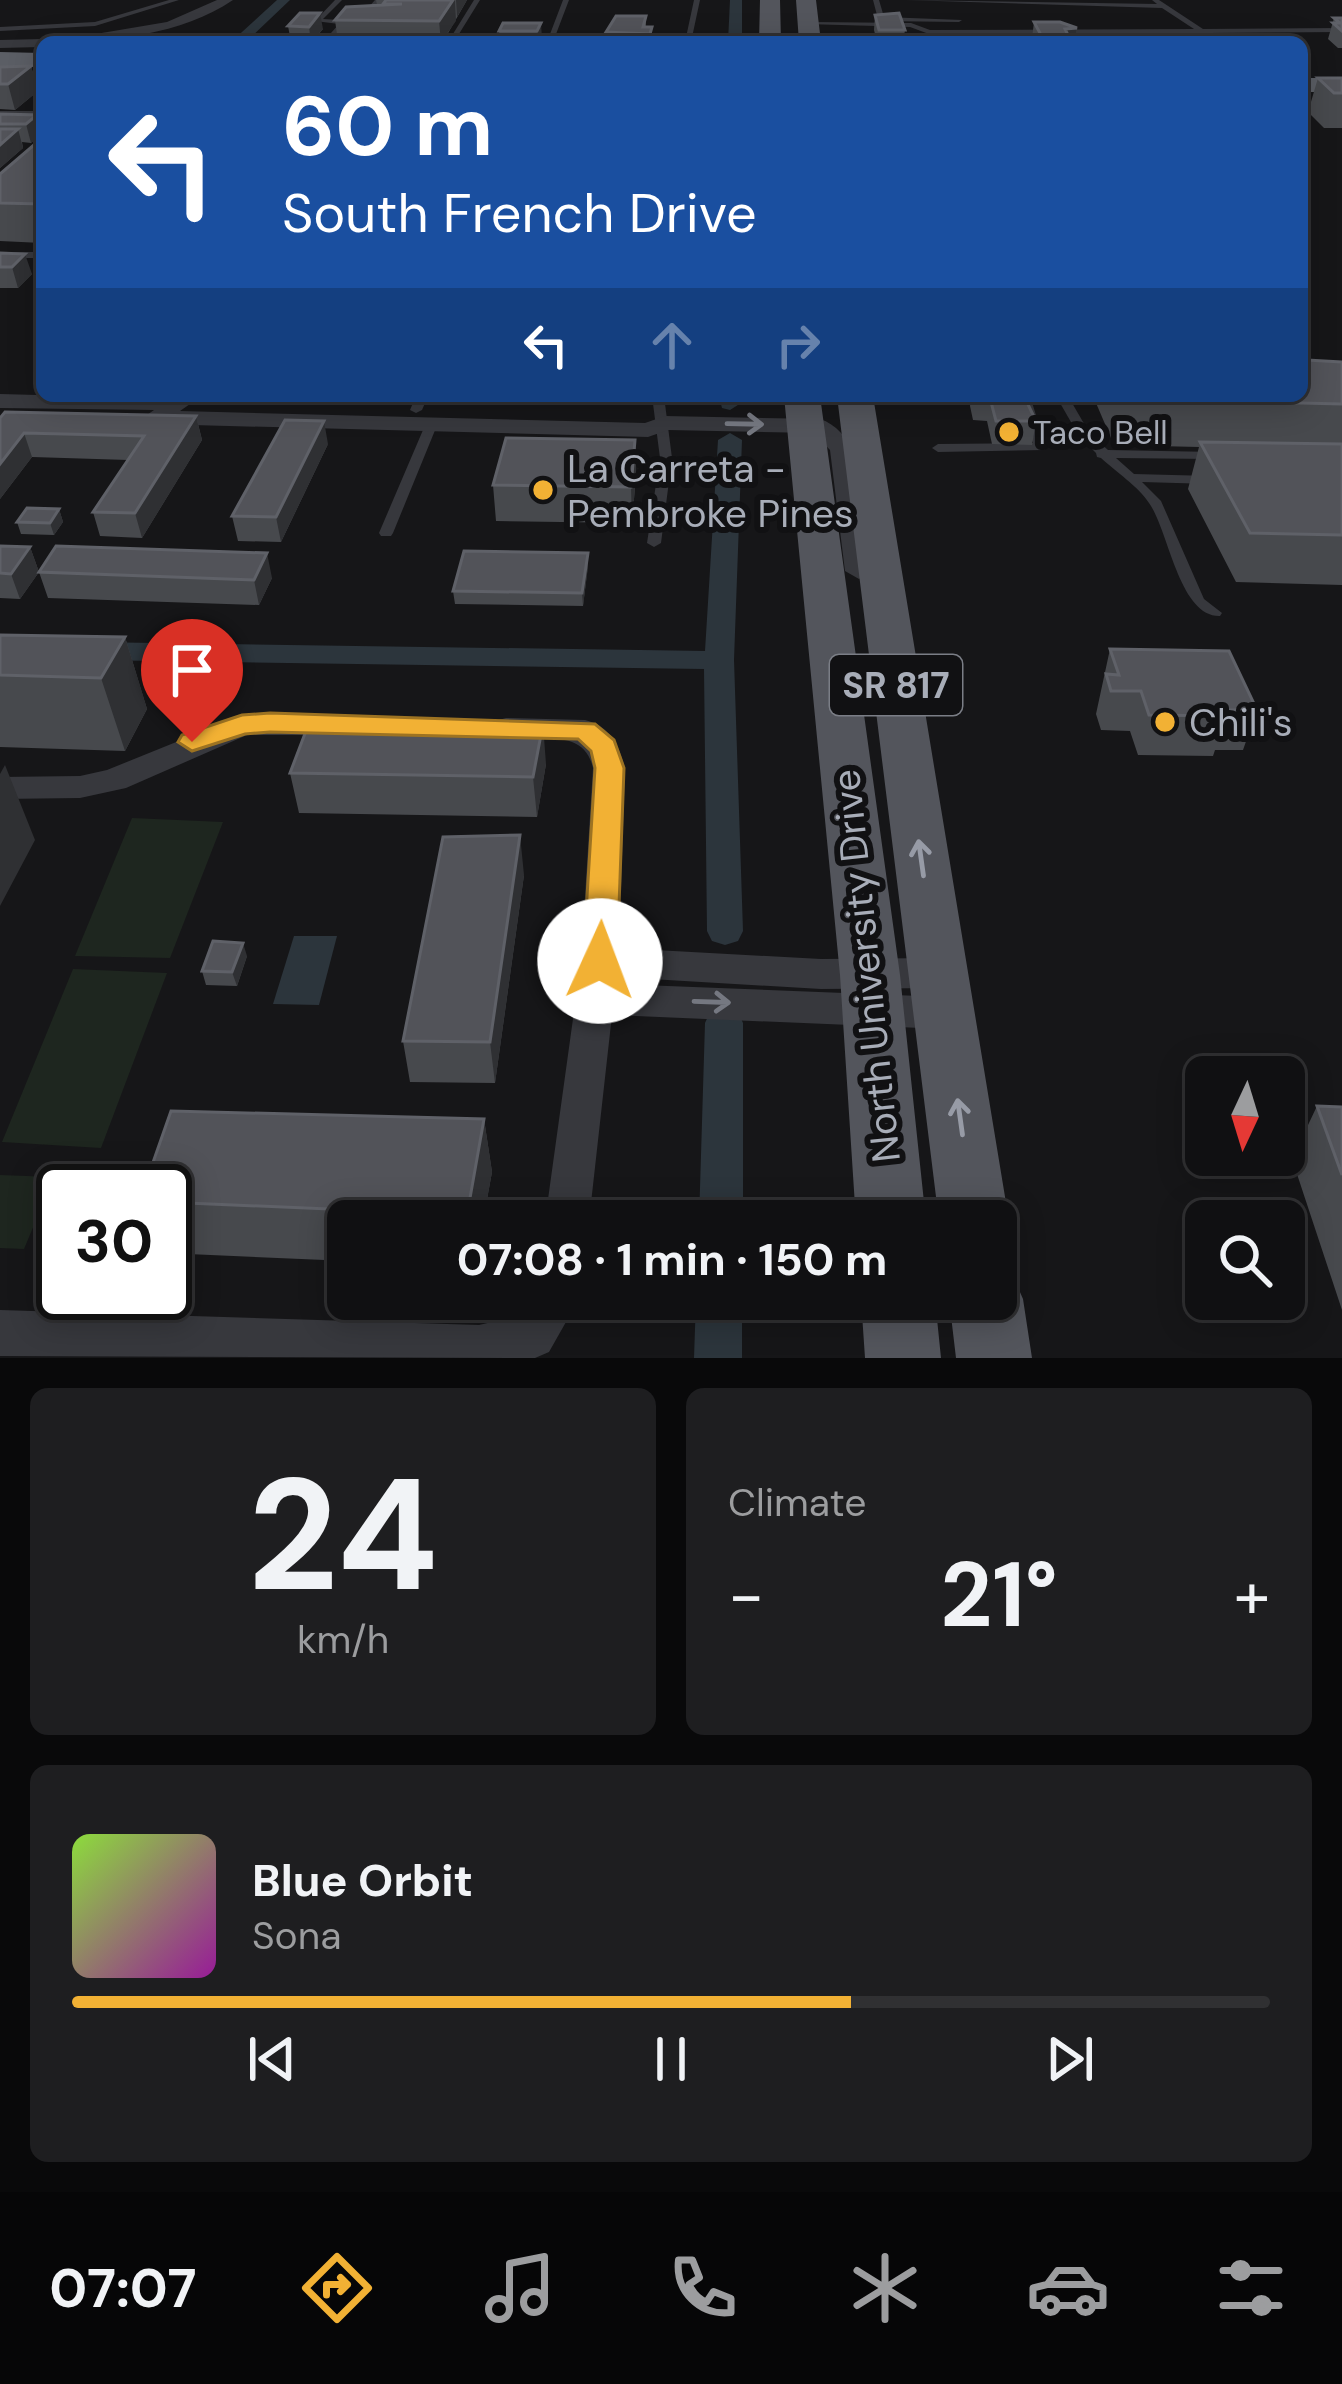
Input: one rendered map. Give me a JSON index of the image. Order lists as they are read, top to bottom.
{
  "streets": {
    "main road": ["SR 817", "North University Drive"]
  },
  "places": ["Taco Bell", "La Carreta - Pembroke Pines", "Chili's"],
  "north": "bottom",
  "page": {
    "turn": ["60 m", "South French Drive"],
    "limit": "30",
    "trip": "07:08 · 1 min · 150 m",
    "tile": [
      ["24", "km/h"],
      "Climate"
    ],
    "heat": ["−", "21°", "+"],
    "song": ["Blue Orbit", "Sona"],
    "tabs": "07:07"
  }
}
